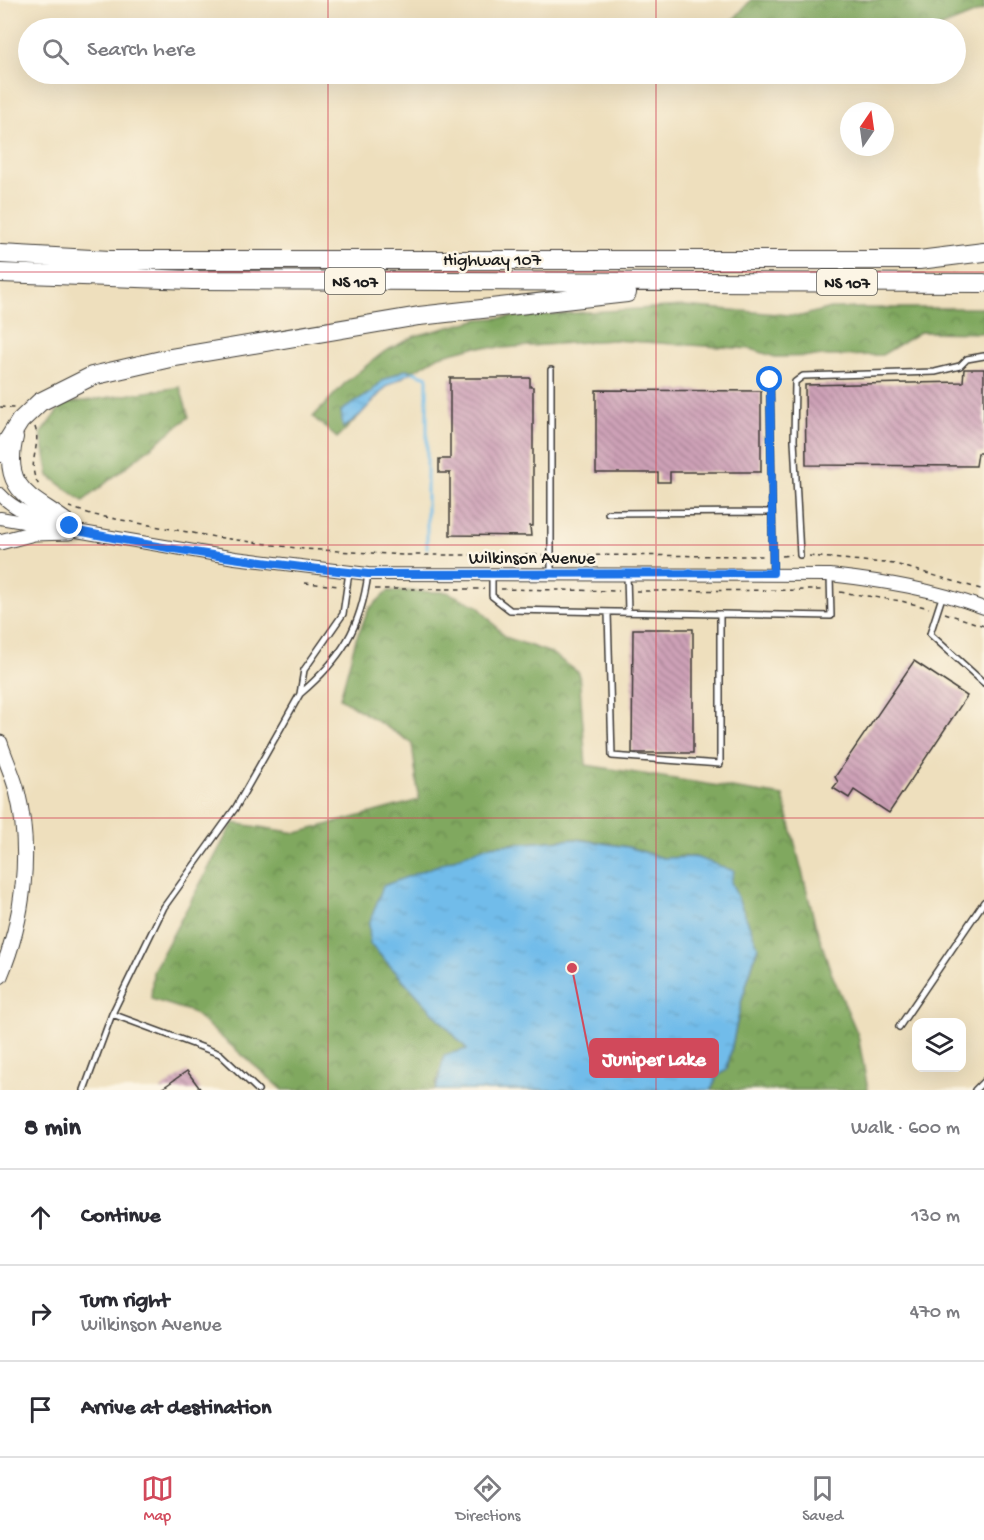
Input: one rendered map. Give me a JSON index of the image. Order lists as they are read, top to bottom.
{
  "streets": {
    "highway": ["Highway 107", "NS 107"],
    "street": ["Wilkinson Avenue"]
  },
  "places": ["Juniper Lake"],
  "north": "top",
  "page": {
    "search": "Search here",
    "heading": ["8 min", "Walk · 600 m"],
    "list": [
      ["Continue", "130 m"],
      ["Turn right", "Wilkinson Avenue", "470 m"],
      "Arrive at destination"
    ],
    "nav": ["Map", "Directions", "Saved"]
  }
}
